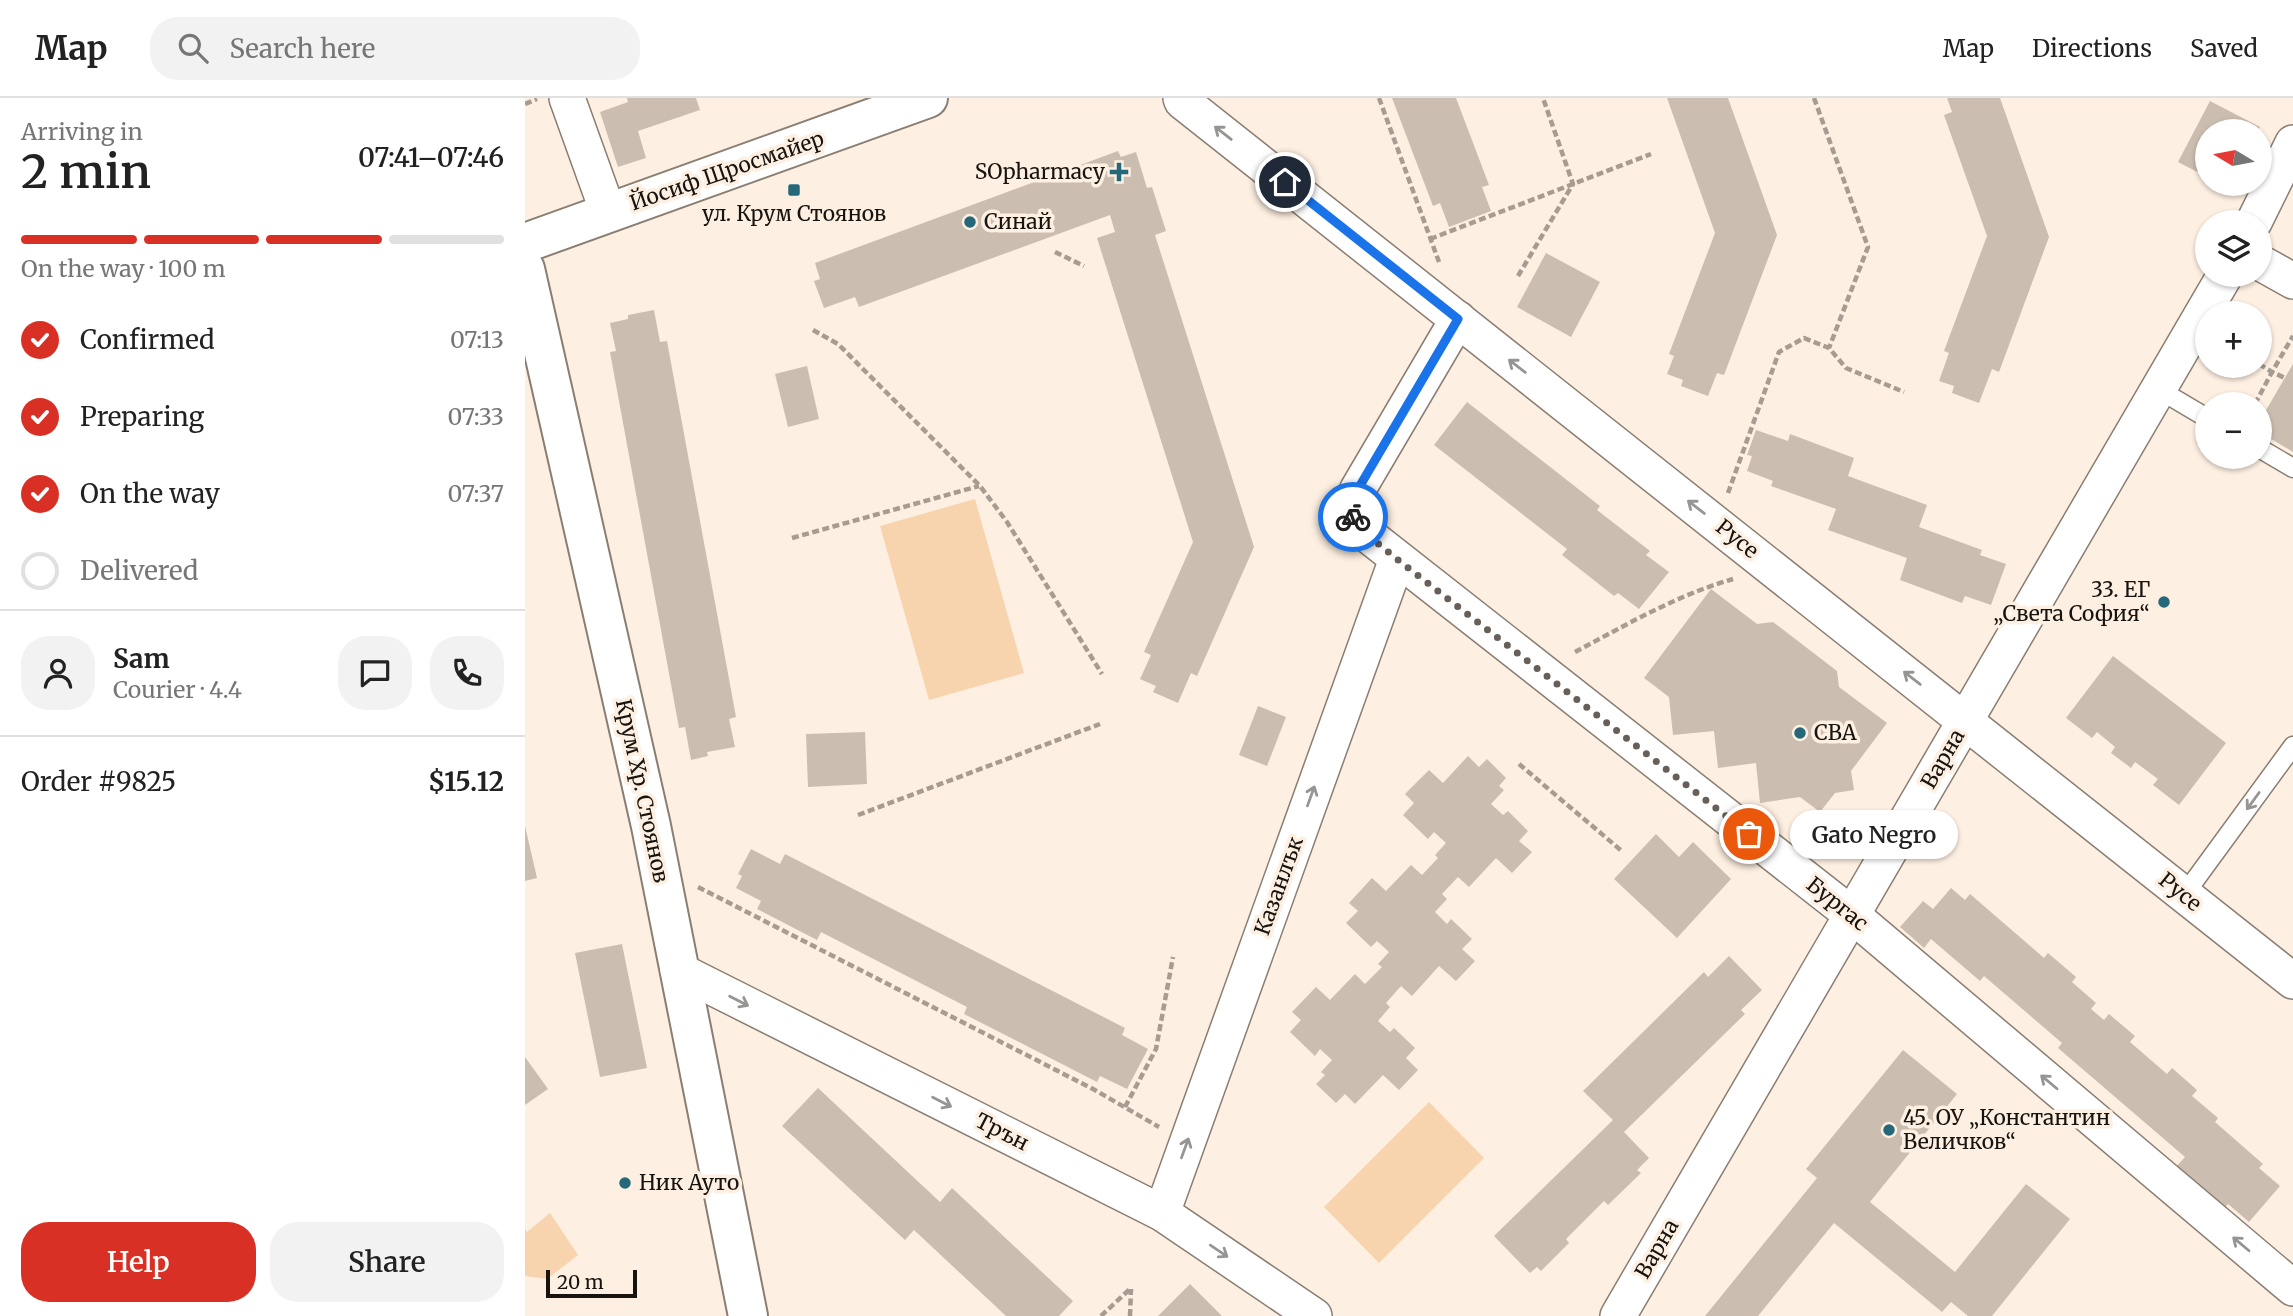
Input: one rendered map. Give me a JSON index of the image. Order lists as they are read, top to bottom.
{
  "streets": {
    "street": [
      "Йосиф Щросмайер",
      "Русе",
      "Варна",
      "Крум Хр. Стоянов",
      "Казанлък",
      "Бургас",
      "Трън"
    ]
  },
  "crossings": [
    ["Русе", "Варна"],
    ["Русе", "Бургас"],
    ["Варна", "Бургас"],
    ["Крум Хр. Стоянов", "Трън"],
    ["Казанлък", "Бургас"],
    ["Казанлък", "Трън"]
  ],
  "one_way": [
    "Русе",
    "Казанлък",
    "Бургас",
    "Трън"
  ],
  "places": {
    "health": ["SOpharmacy"],
    "transit": ["ул. Крум Стоянов"],
    "other": [
      "Синай",
      "33. ЕГ „Света София“",
      "CBA",
      "Gato Negro",
      "45. ОУ „Константин Величков“",
      "Ник Ауто"
    ]
  },
  "scale_bar": "20 m",
  "north": "left",
  "page": {
    "header": "Map",
    "search": "Search here",
    "nav": ["Map", "Directions", "Saved"],
    "heading": ["2 min", "Arriving in", "07:41–07:46"],
    "panel": [
      "Sam",
      "Courier · 4.4",
      "Order #9825",
      "$15.12"
    ],
    "map_buttons": ["+", "−"],
    "bar": "On the way · 100 m",
    "list": [
      ["Confirmed", "07:13"],
      ["Preparing", "07:33"],
      ["On the way", "07:37"],
      "Delivered"
    ],
    "bubble": "Gato Negro",
    "buttons": ["Help", "Share"],
    "scale": "20 m"
  }
}
